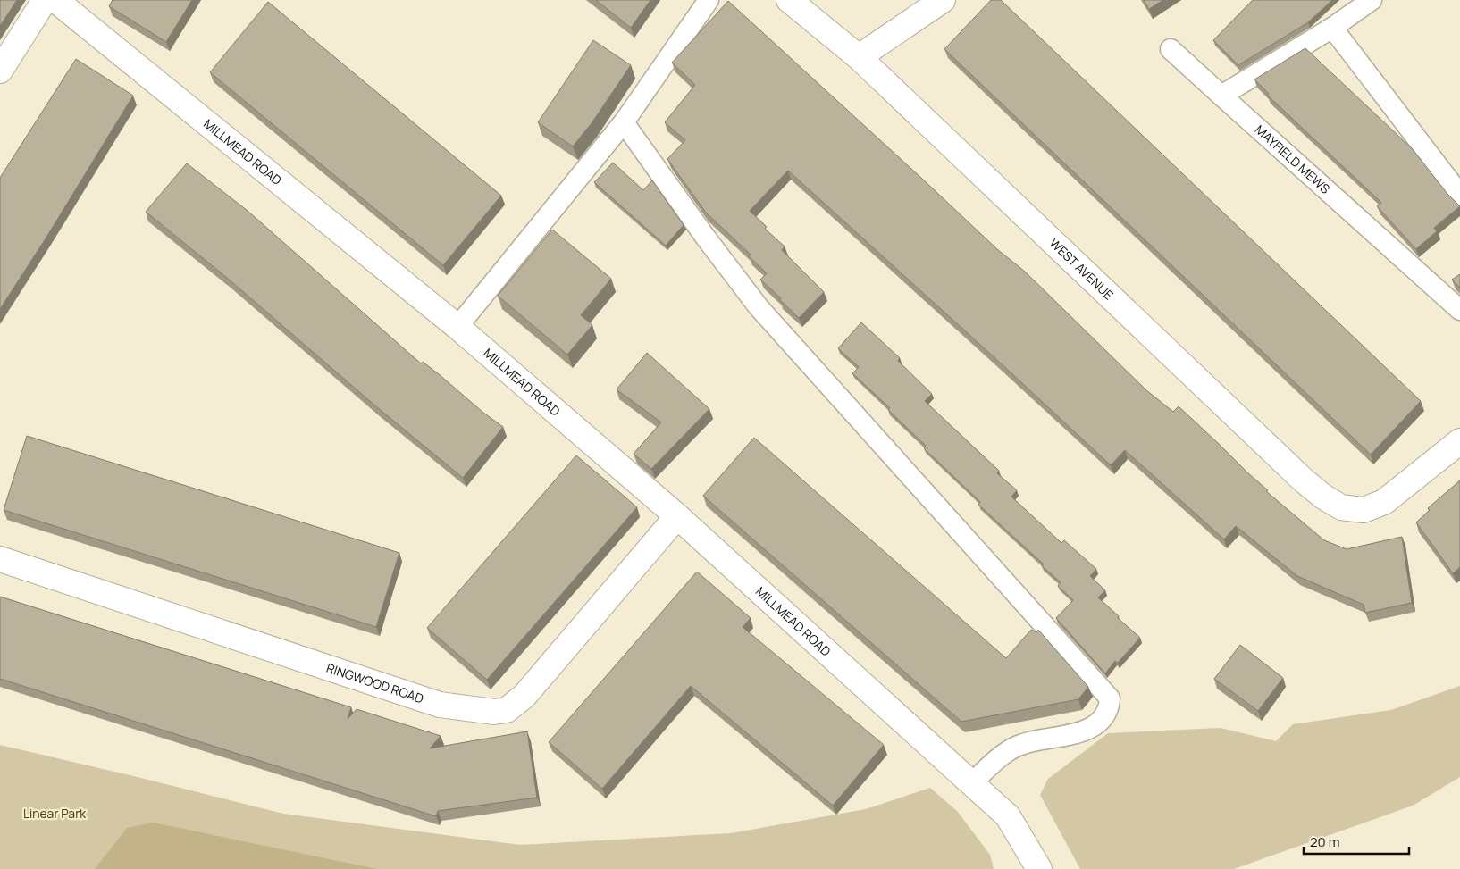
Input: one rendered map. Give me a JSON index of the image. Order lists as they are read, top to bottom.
{
  "streets": {
    "street": ["MILLMEAD ROAD", "WEST AVENUE", "RINGWOOD ROAD"],
    "lane": ["MAYFIELD MEWS"]
  },
  "crossings": [
    ["MILLMEAD ROAD", "RINGWOOD ROAD"]
  ],
  "parks": ["Linear Park"],
  "scale_bar": "20 m"
}
